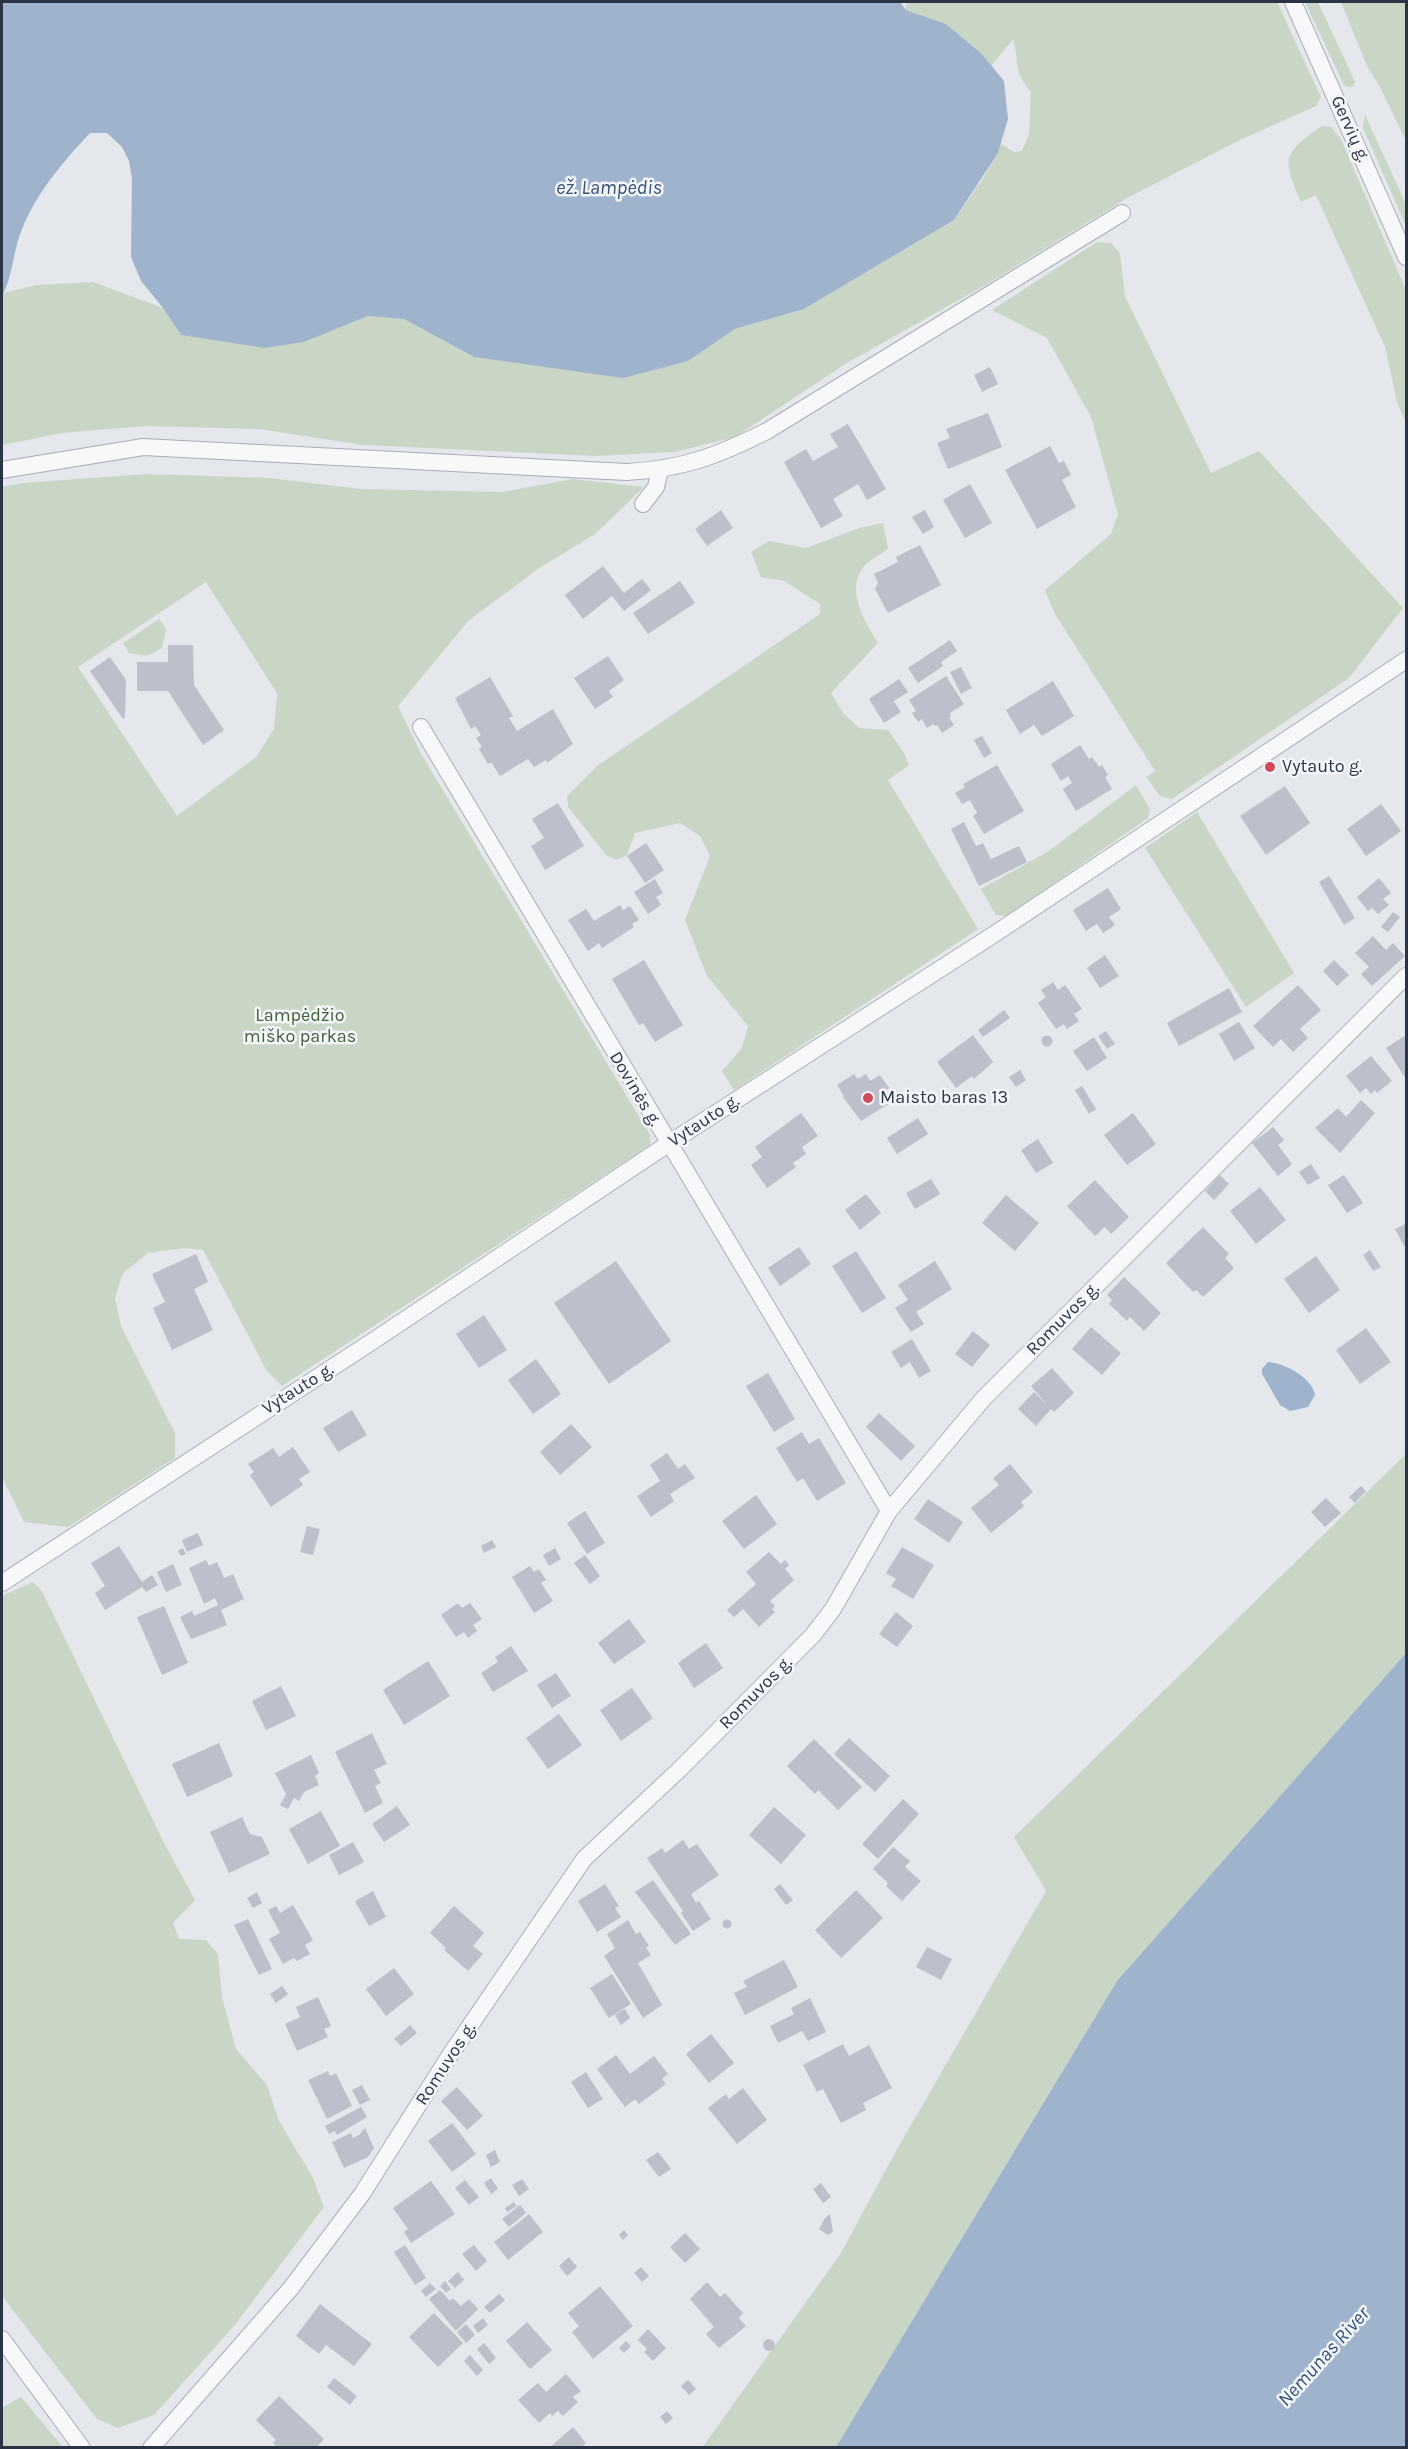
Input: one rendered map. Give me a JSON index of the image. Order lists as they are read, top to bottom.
{
  "streets": {
    "street": [
      "Gervių g.",
      "Dovinės g.",
      "Vytauto g.",
      "Romuvos g."
    ]
  },
  "crossings": [
    ["Dovinės g.", "Vytauto g."],
    ["Dovinės g.", "Romuvos g."]
  ],
  "water": ["ež. Lampėdis", "Nemunas River"],
  "parks": ["Lampėdžio miško parkas"],
  "places": ["Vytauto g.", "Maisto baras 13"]
}
